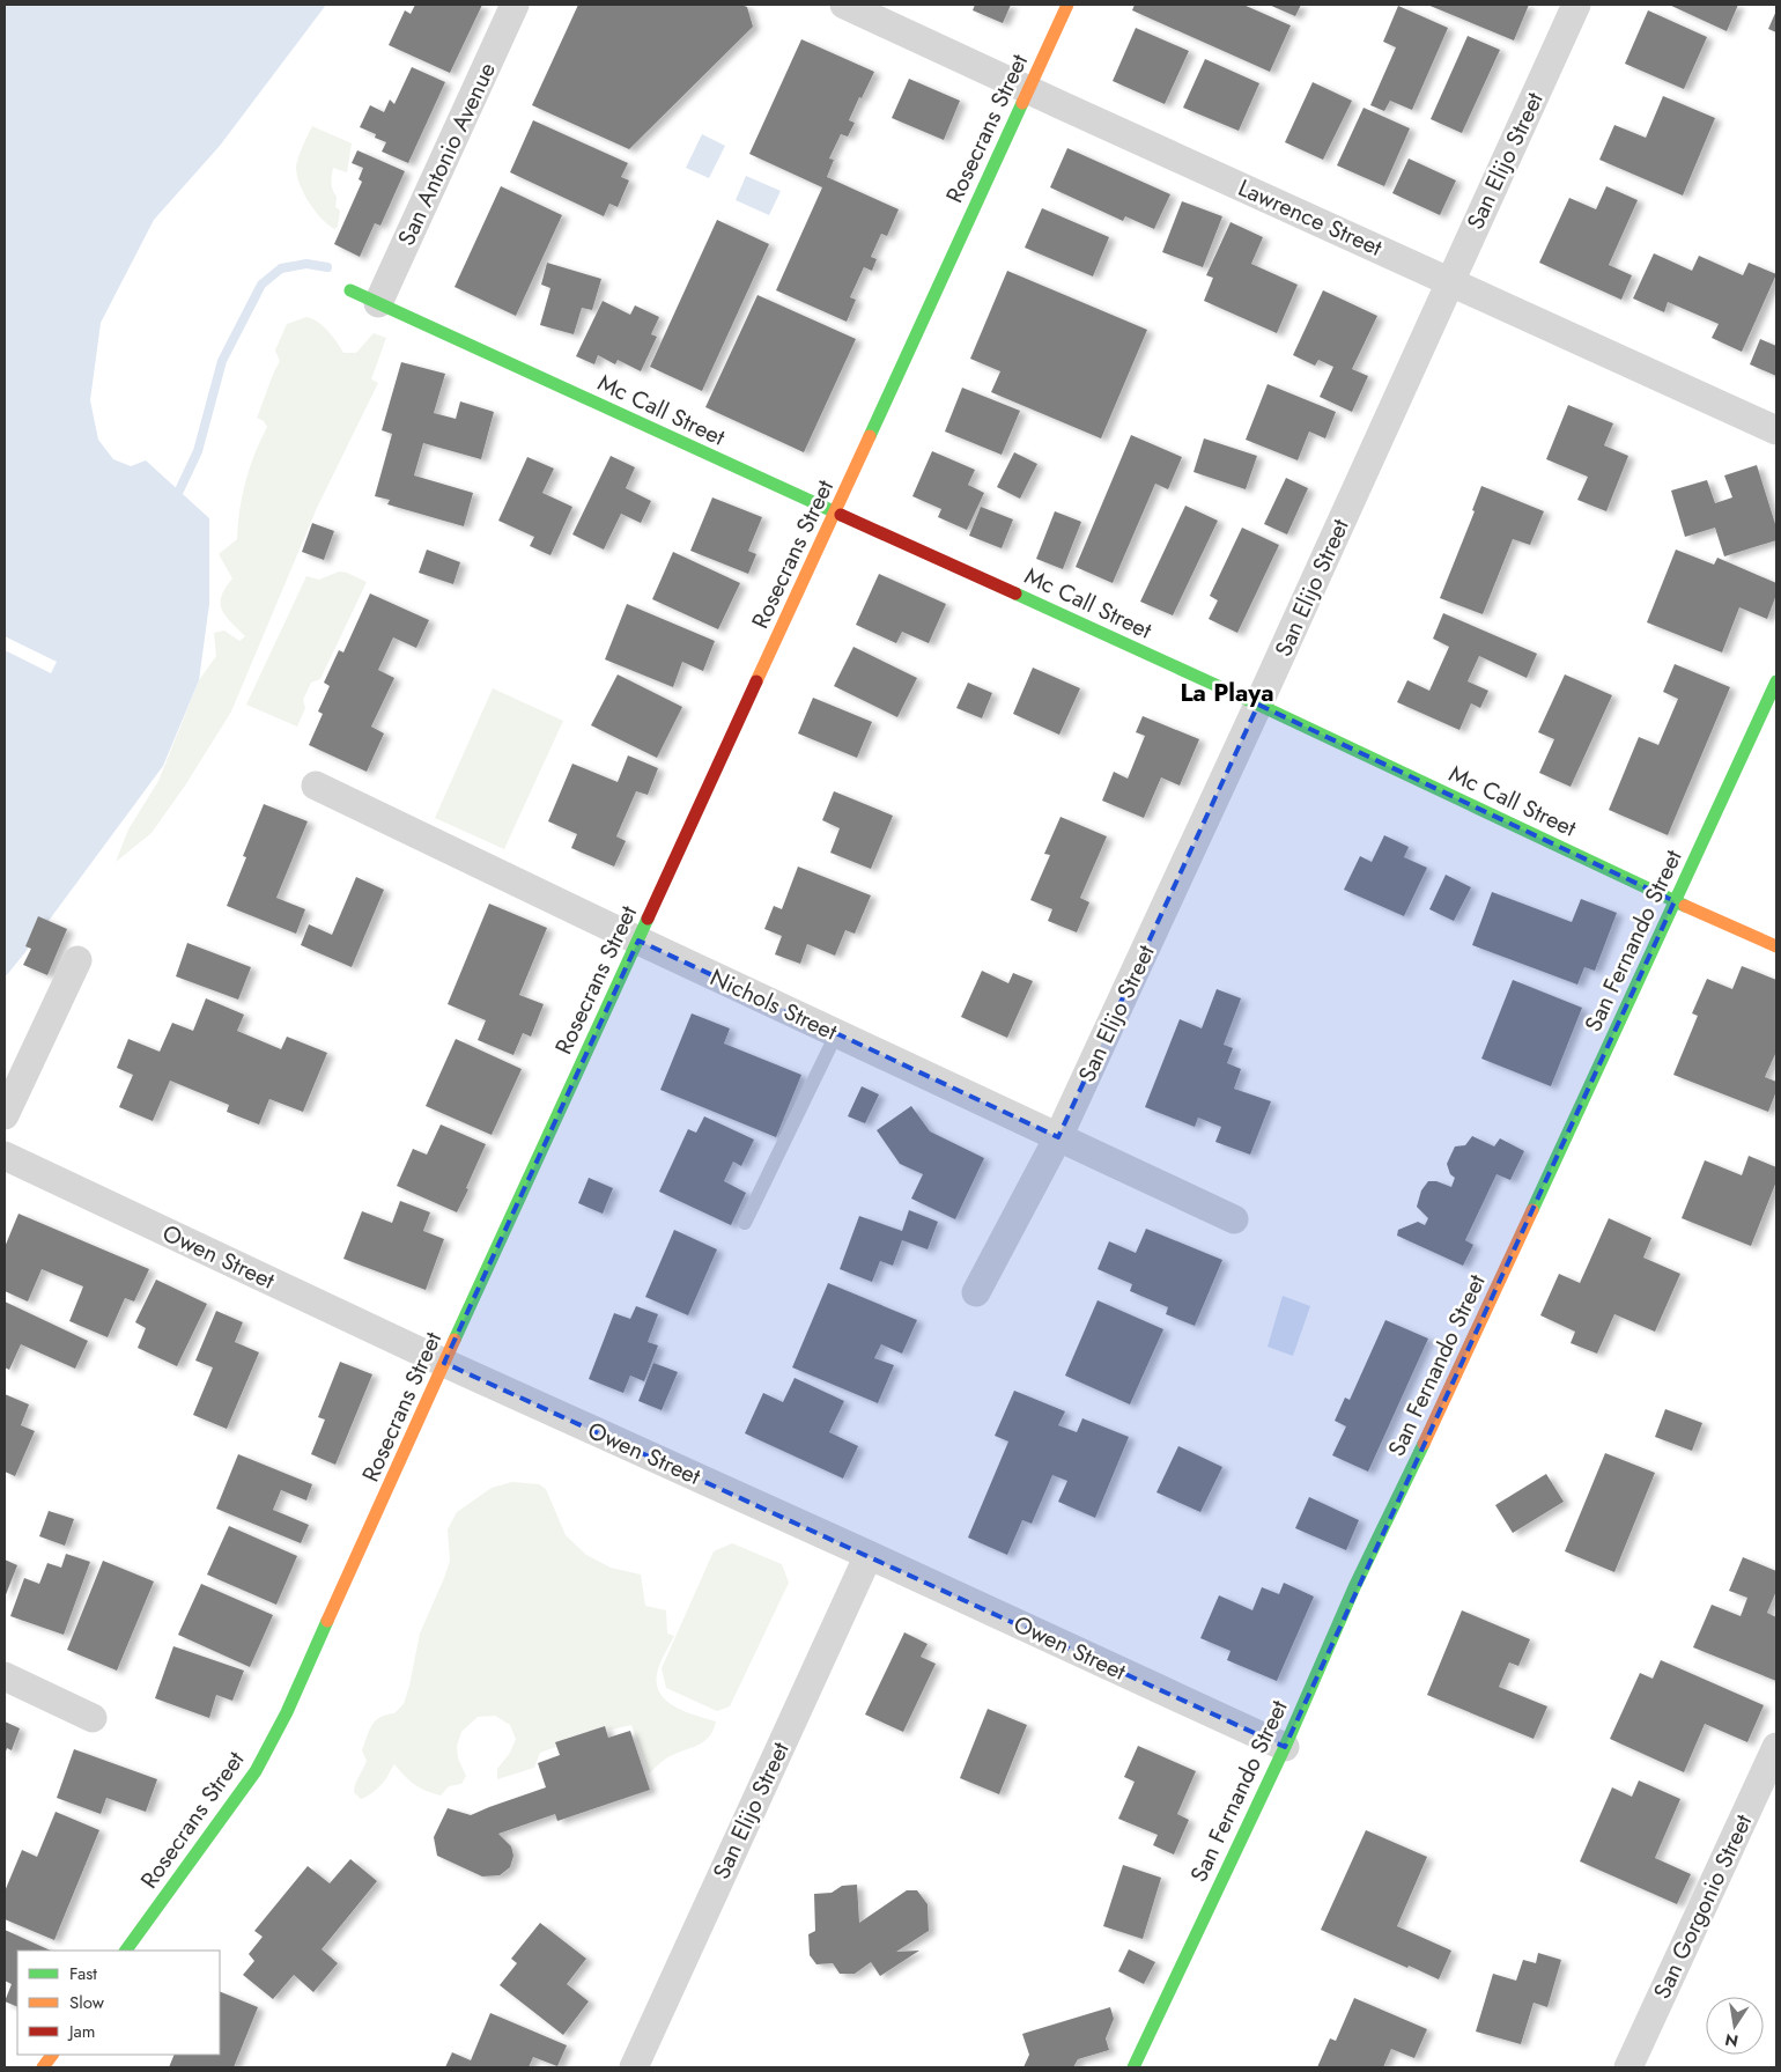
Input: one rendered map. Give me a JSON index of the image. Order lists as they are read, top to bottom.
{
  "streets": {
    "street": [
      "Rosecrans Street",
      "San Antonio Avenue",
      "San Elijo Street",
      "Lawrence Street",
      "Mc Call Street",
      "San Fernando Street",
      "Nichols Street",
      "Owen Street",
      "San Gorgonio Street"
    ]
  },
  "crossings": [
    ["Rosecrans Street", "Lawrence Street"],
    ["Rosecrans Street", "Mc Call Street"],
    ["Rosecrans Street", "Nichols Street"],
    ["Rosecrans Street", "Owen Street"],
    ["San Antonio Avenue", "Mc Call Street"],
    ["San Elijo Street", "Lawrence Street"],
    ["San Elijo Street", "Mc Call Street"],
    ["San Elijo Street", "Nichols Street"],
    ["San Elijo Street", "Owen Street"],
    ["Mc Call Street", "San Fernando Street"],
    ["San Fernando Street", "Owen Street"]
  ],
  "districts": ["La Playa"],
  "legend": ["Fast", "Slow", "Jam"],
  "north": "bottom"
}
